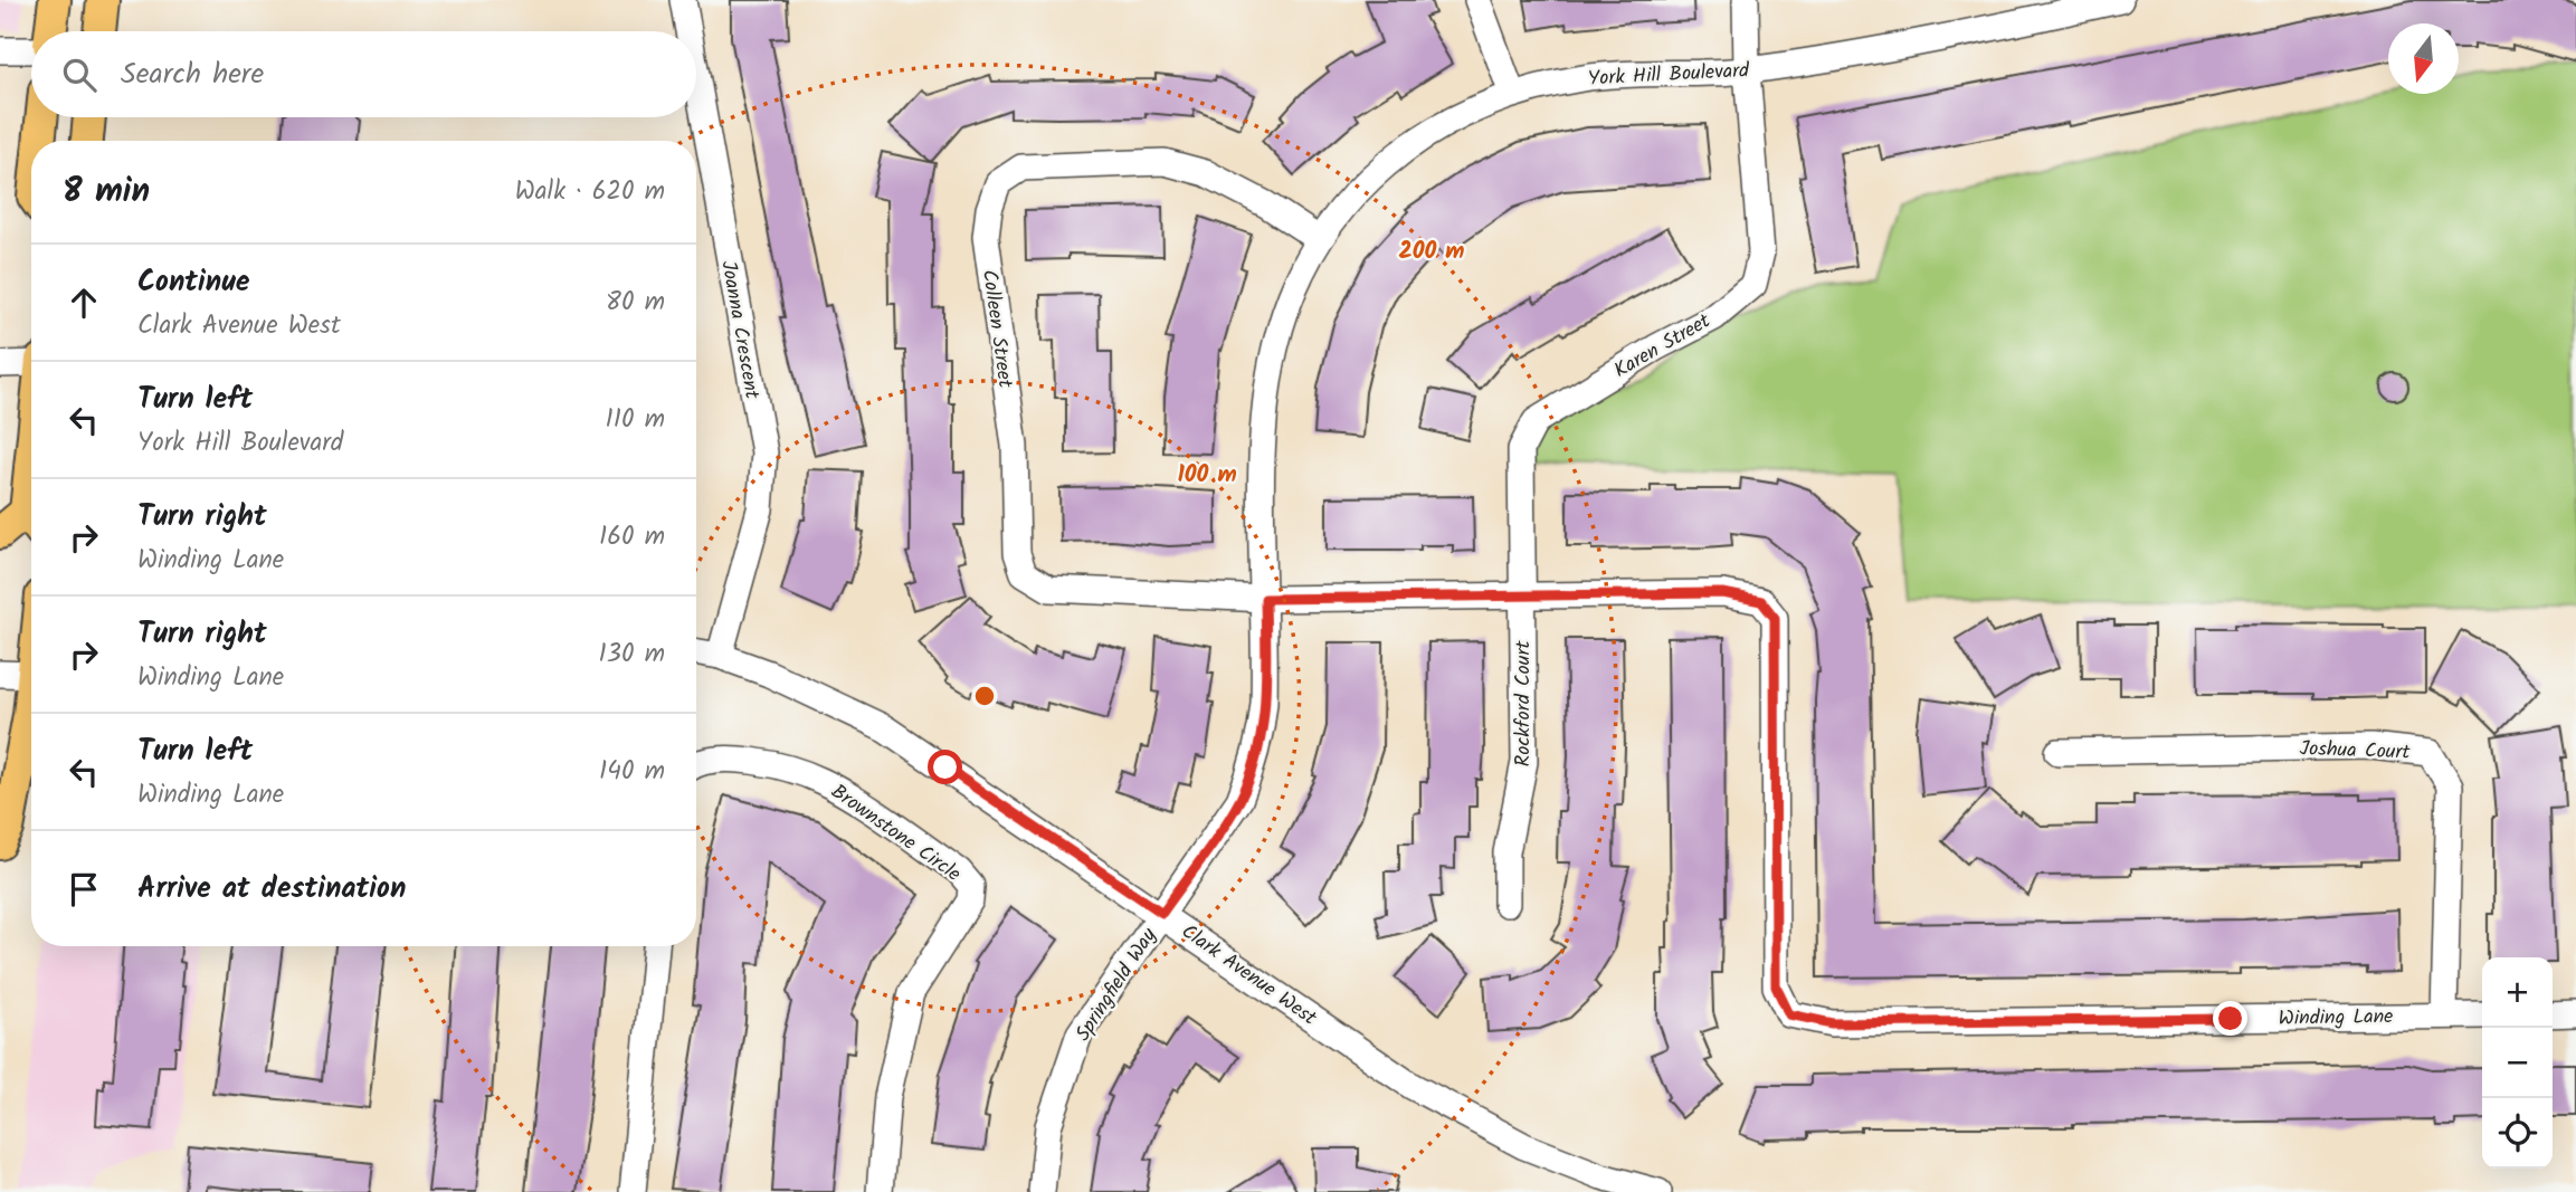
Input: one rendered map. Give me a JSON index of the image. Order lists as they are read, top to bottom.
{
  "streets": {
    "street": [
      "York Hill Boulevard",
      "Colleen Street",
      "Joanna Crescent",
      "Karen Street",
      "Rockford Court",
      "Joshua Court",
      "Brownstone Circle",
      "Clark Avenue West",
      "Springfield Way",
      "Winding Lane"
    ]
  },
  "crossings": [
    ["York Hill Boulevard", "Colleen Street"],
    ["York Hill Boulevard", "Karen Street"],
    ["York Hill Boulevard", "Clark Avenue West"],
    ["York Hill Boulevard", "Springfield Way"],
    ["York Hill Boulevard", "Winding Lane"],
    ["Colleen Street", "Winding Lane"],
    ["Joanna Crescent", "Clark Avenue West"],
    ["Karen Street", "Rockford Court"],
    ["Karen Street", "Winding Lane"],
    ["Rockford Court", "Winding Lane"],
    ["Joshua Court", "Winding Lane"],
    ["Clark Avenue West", "Springfield Way"]
  ],
  "north": "bottom",
  "page": {
    "search": "Search here",
    "heading": ["8 min", "Walk · 620 m"],
    "list": [
      ["Continue", "Clark Avenue West", "80 m"],
      ["Turn left", "York Hill Boulevard", "110 m"],
      ["Turn right", "Winding Lane", "160 m"],
      ["Turn right", "Winding Lane", "130 m"],
      ["Turn left", "Winding Lane", "140 m"],
      "Arrive at destination"
    ],
    "map_buttons": ["+", "−"]
  },
  "rings": ["200 m", "100 m"]
}
